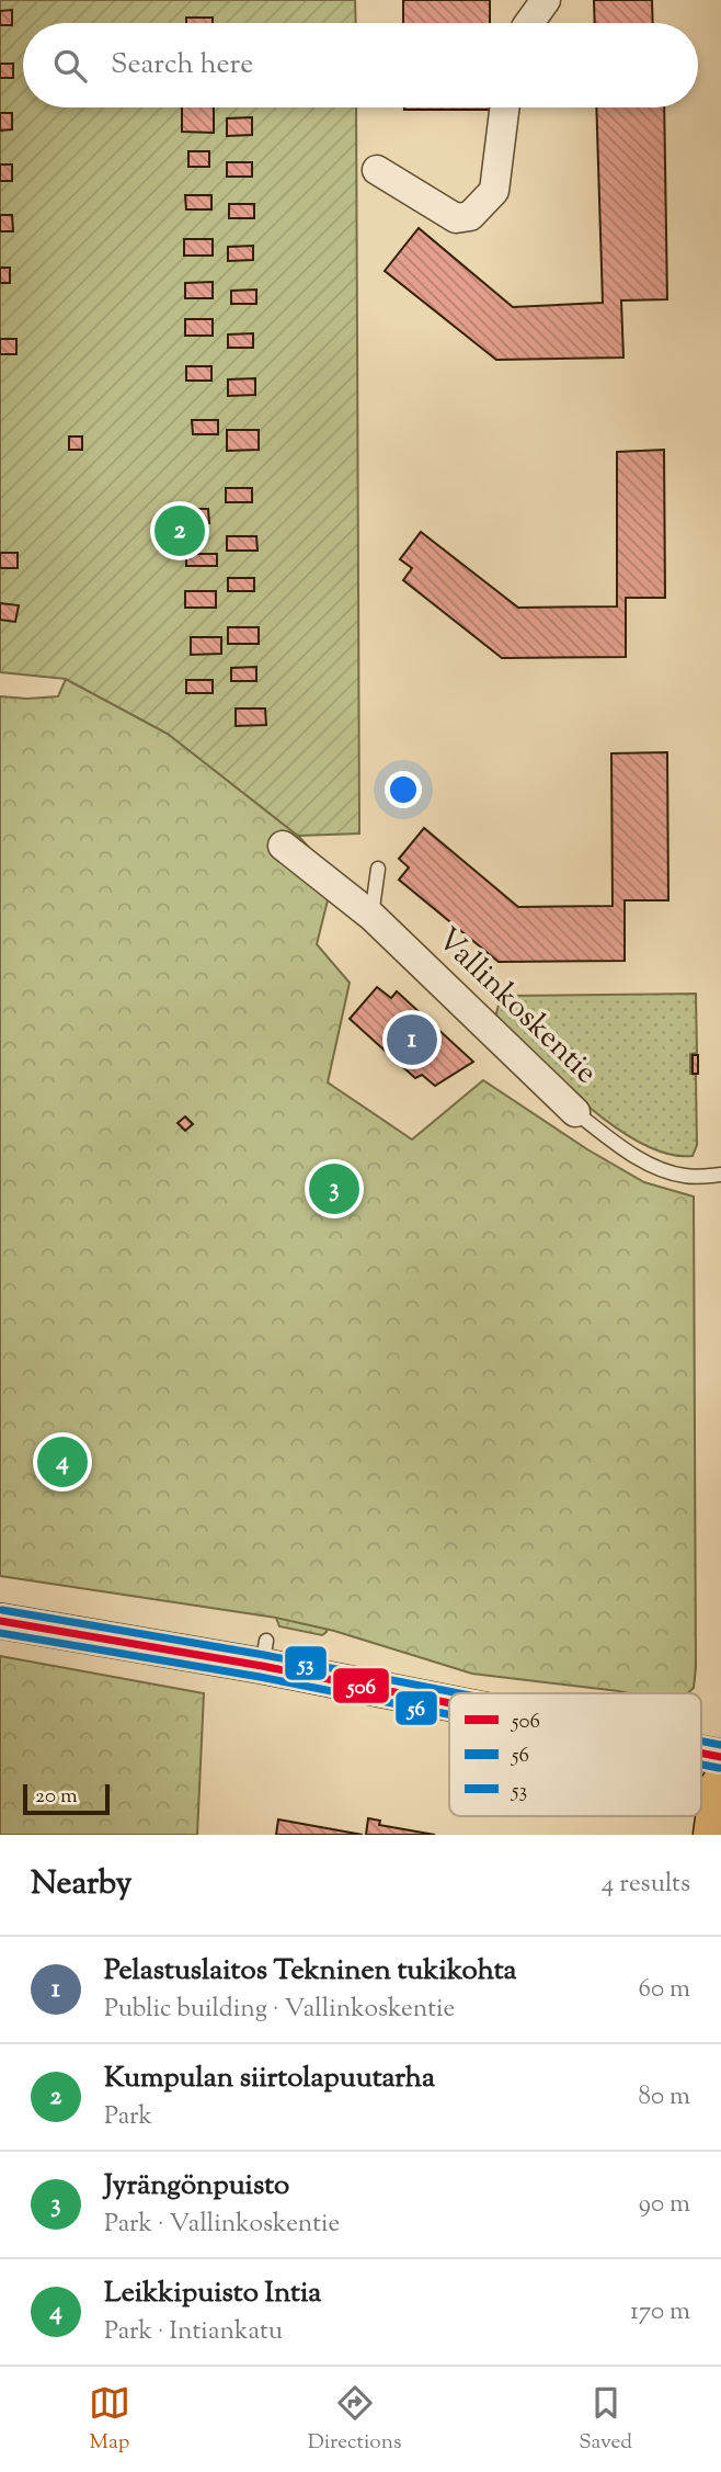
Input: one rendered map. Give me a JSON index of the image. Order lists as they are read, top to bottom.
{
  "streets": {
    "street": ["Vallinkoskentie"]
  },
  "lines": ["transit line 53", "transit line 506", "transit line 56"],
  "legend": ["506", "56", "53"],
  "scale_bar": "20 m",
  "page": {
    "search": "Search here",
    "pins": [
      "2",
      "1",
      "3",
      "4"
    ],
    "scale": "20 m",
    "heading": ["Nearby", "4 results"],
    "list": [
      {
        "mark": "1",
        "name": "Pelastuslaitos Tekninen tukikohta",
        "note": "Public building · Vallinkoskentie",
        "value": "60 m"
      },
      {
        "mark": "2",
        "name": "Kumpulan siirtolapuutarha",
        "note": "Park",
        "value": "80 m"
      },
      {
        "mark": "3",
        "name": "Jyrängönpuisto",
        "note": "Park · Vallinkoskentie",
        "value": "90 m"
      },
      {
        "mark": "4",
        "name": "Leikkipuisto Intia",
        "note": "Park · Intiankatu",
        "value": "170 m"
      }
    ],
    "nav": ["Map", "Directions", "Saved"]
  }
}
